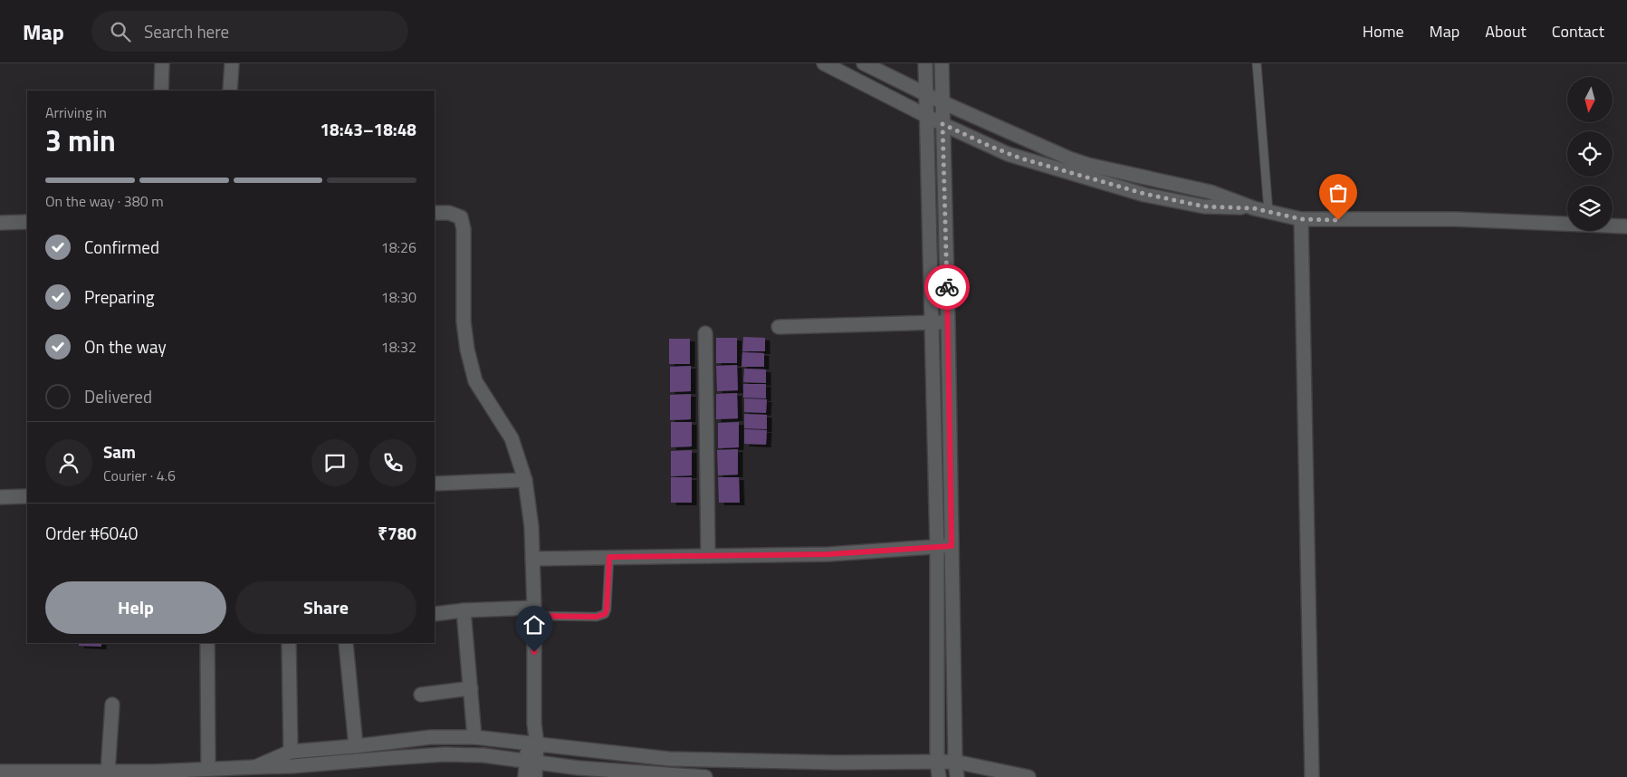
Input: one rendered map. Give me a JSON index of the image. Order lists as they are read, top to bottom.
{
  "north": "bottom",
  "page": {
    "header": "Map",
    "search": "Search here",
    "nav": [
      "Home",
      "Map",
      "About",
      "Contact"
    ],
    "heading": ["3 min", "Arriving in", "18:43–18:48"],
    "panel": [
      "Sam",
      "Courier · 4.6",
      "Order #6040",
      "₹780"
    ],
    "bar": "On the way · 380 m",
    "list": [
      ["Confirmed", "18:26"],
      ["Preparing", "18:30"],
      ["On the way", "18:32"],
      "Delivered"
    ],
    "buttons": ["Help", "Share"]
  }
}
